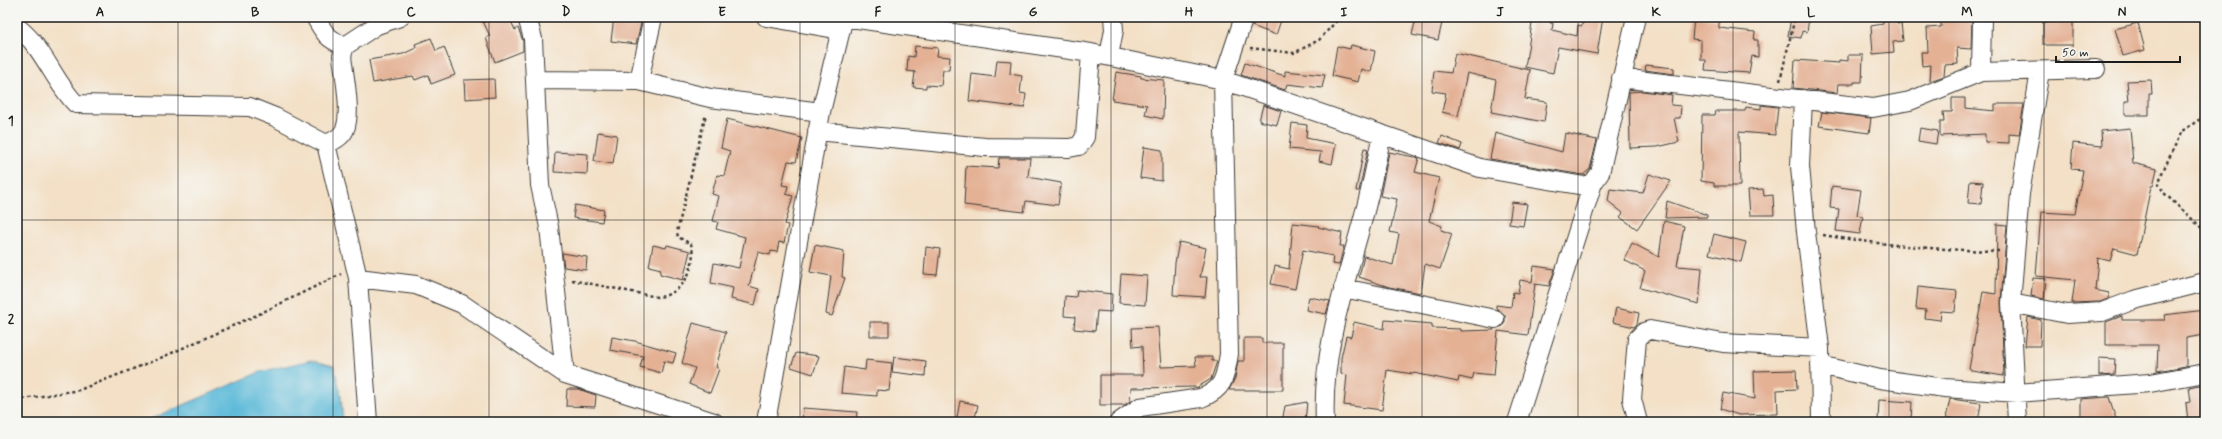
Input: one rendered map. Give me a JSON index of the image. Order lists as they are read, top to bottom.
{
  "scale_bar": "50 m",
  "grid": {
    "columns": [
      "A",
      "B",
      "C",
      "D",
      "E",
      "F",
      "G",
      "H",
      "I",
      "J",
      "K",
      "L",
      "M",
      "N"
    ],
    "rows": ["1", "2"]
  }
}
